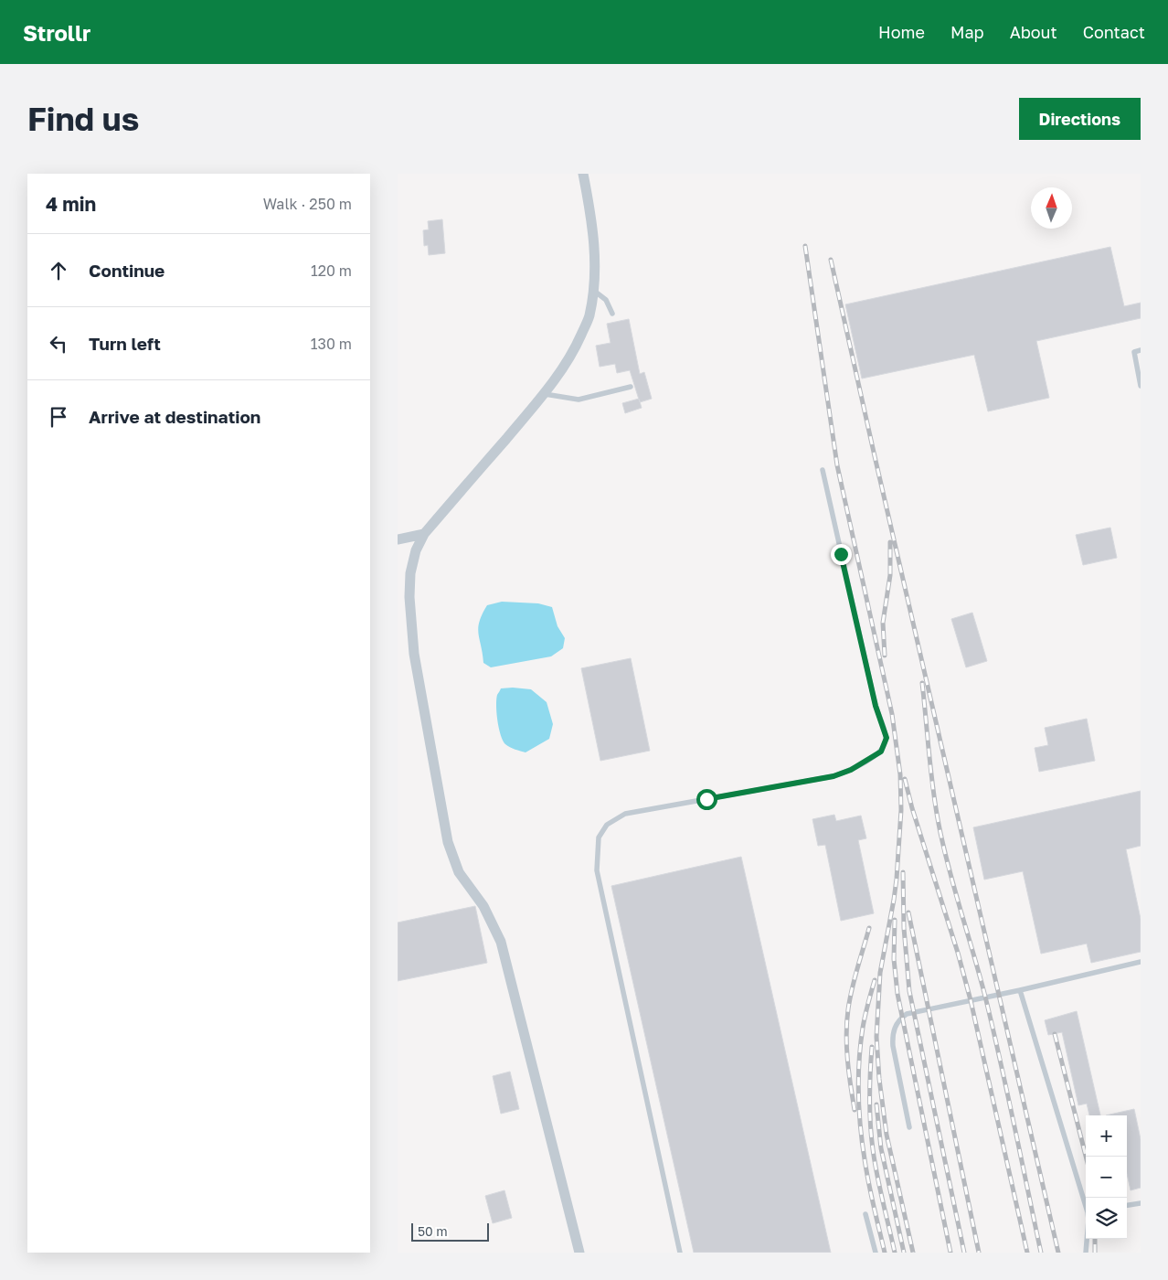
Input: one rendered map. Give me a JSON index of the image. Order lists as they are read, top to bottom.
{
  "scale_bar": "50 m",
  "north": "top",
  "page": {
    "header": "Strollr",
    "nav": [
      "Home",
      "Map",
      "About",
      "Contact"
    ],
    "buttons": "Directions",
    "title": "Find us",
    "heading": ["4 min", "Walk · 250 m"],
    "list": [
      ["Continue", "120 m"],
      ["Turn left", "130 m"],
      "Arrive at destination"
    ],
    "map_buttons": ["+", "−"],
    "scale": "50 m"
  }
}
